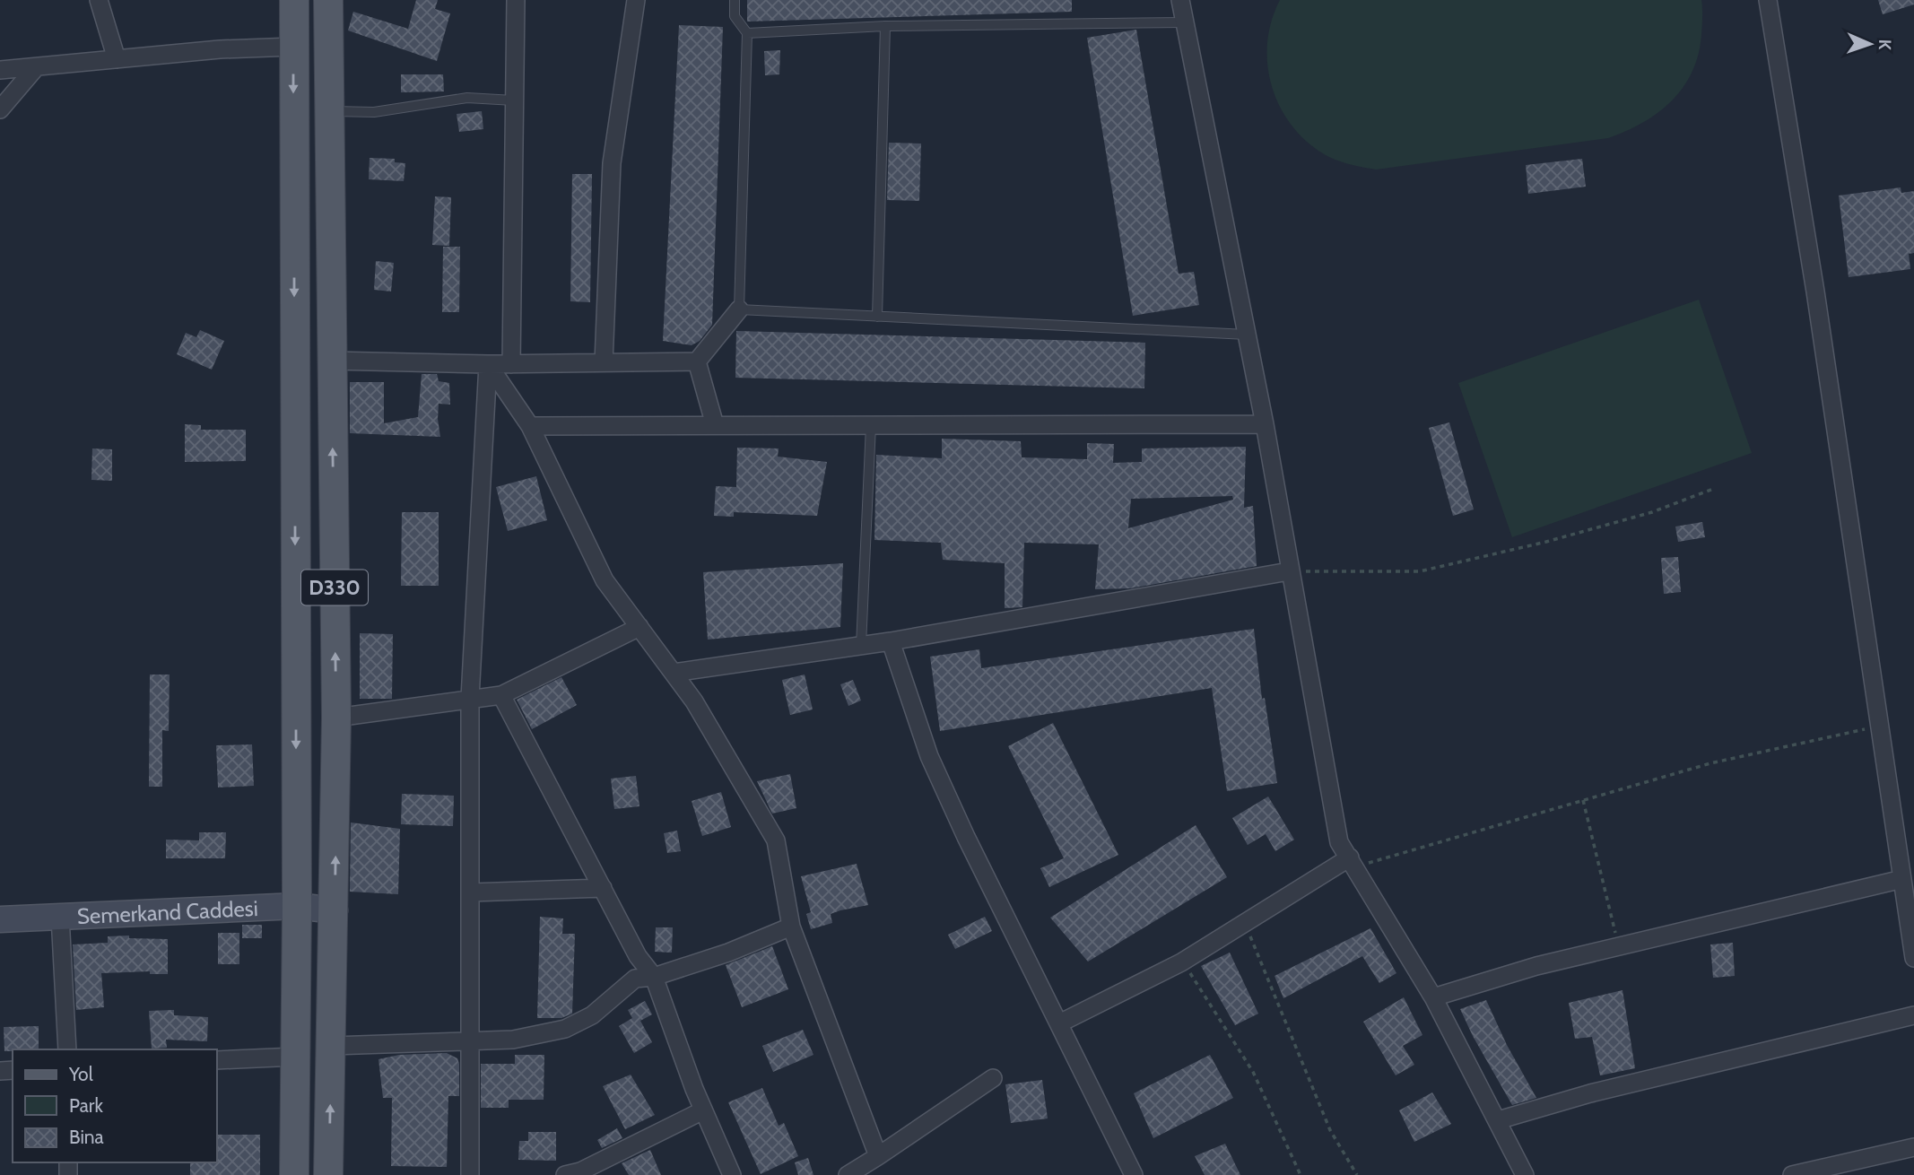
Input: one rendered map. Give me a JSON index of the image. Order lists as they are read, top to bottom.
{
  "streets": {
    "main road": ["D330"],
    "street": ["Semerkand Caddesi"]
  },
  "crossings": [
    ["D330", "Semerkand Caddesi"]
  ],
  "legend": ["Yol", "Park", "Bina"],
  "north": "right"
}
